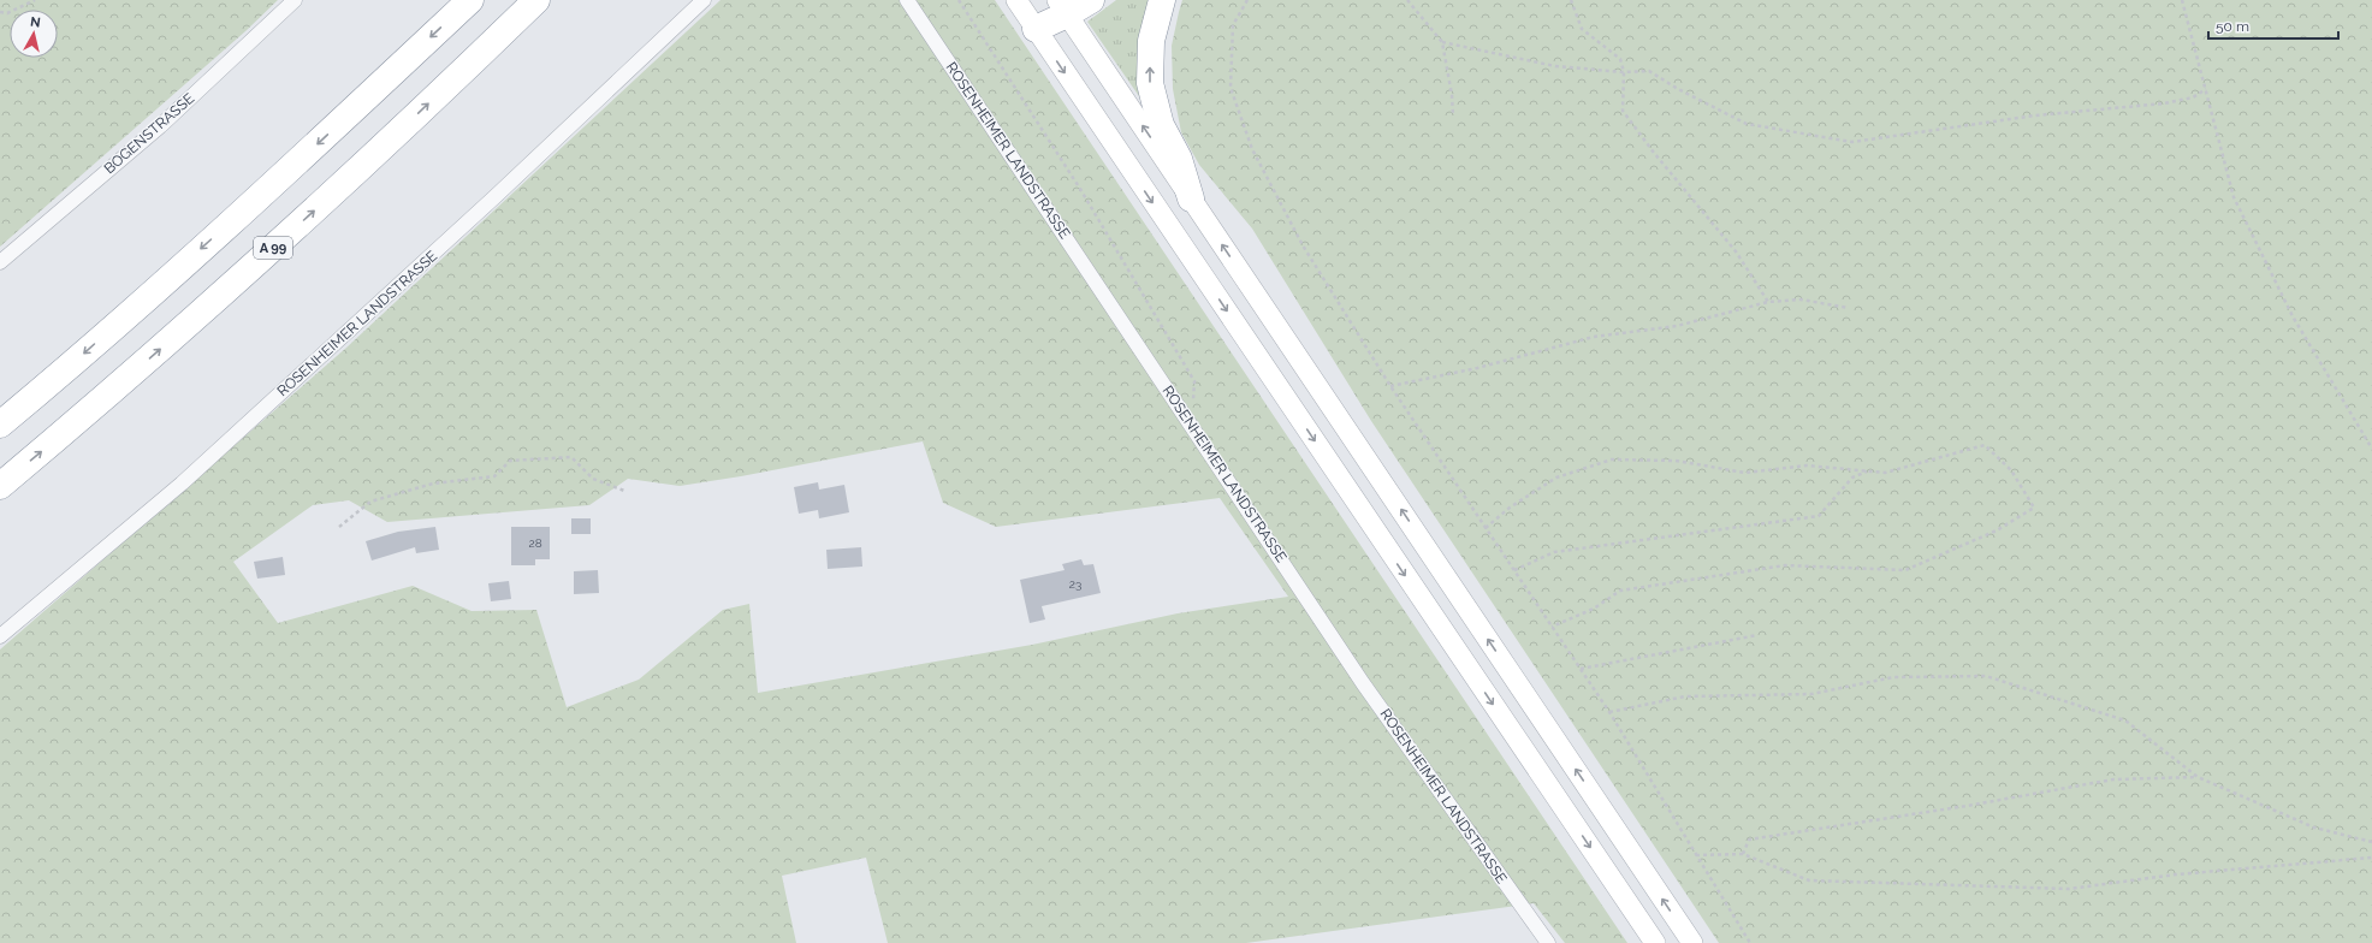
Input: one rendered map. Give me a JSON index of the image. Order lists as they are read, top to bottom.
{
  "streets": {
    "highway": ["A 99"],
    "street": ["BOGENSTRASSE", "ROSENHEIMER LANDSTRASSE"]
  },
  "house_numbers": ["28", "23"],
  "scale_bar": "50 m",
  "north": "top"
}
